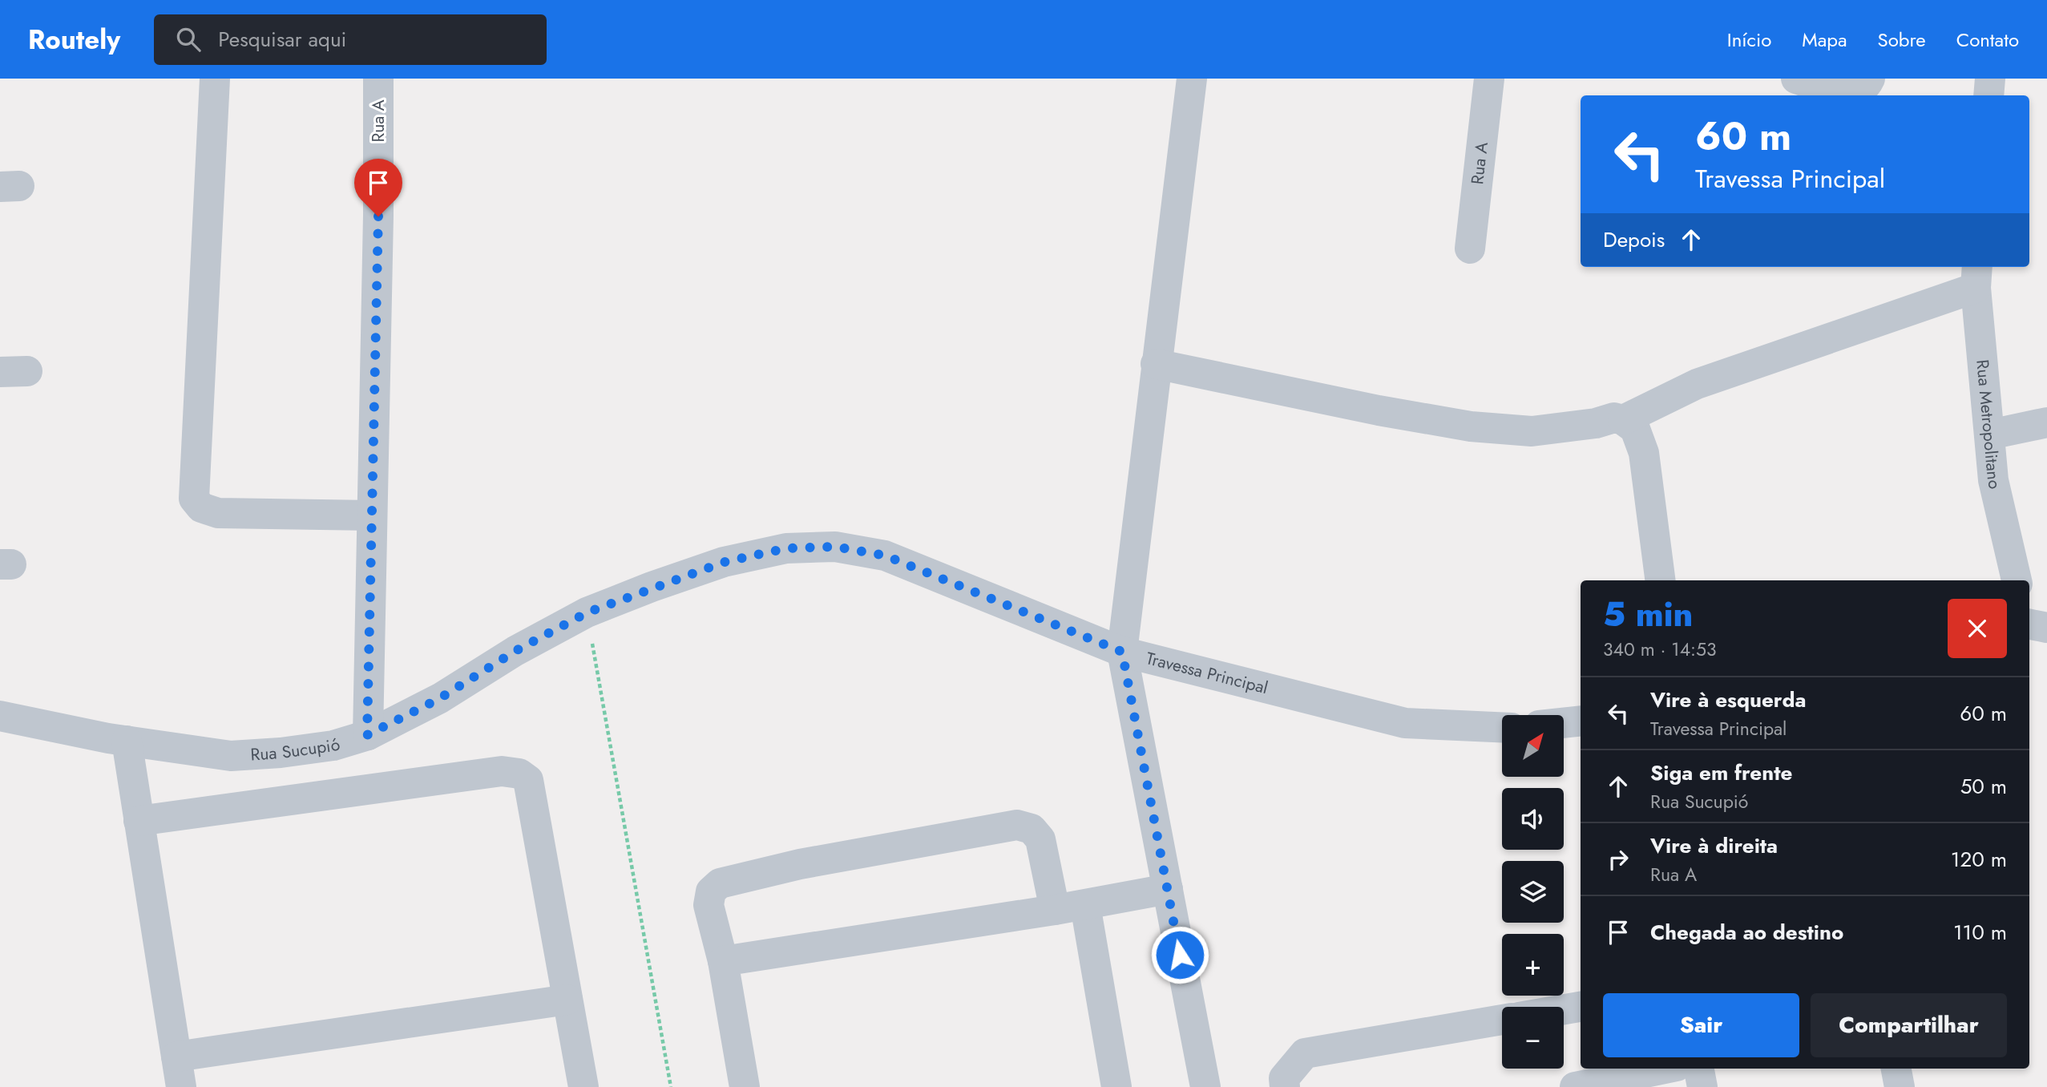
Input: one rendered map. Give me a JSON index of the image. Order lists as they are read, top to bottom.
{
  "streets": {
    "street": [
      "Rua A",
      "Rua Metropolitano",
      "Travessa Principal",
      "Rua Sucupió"
    ]
  },
  "crossings": [
    ["Rua A", "Rua Sucupió"],
    ["Travessa Principal", "Rua Sucupió"]
  ],
  "north": "top right",
  "page": {
    "header": "Routely",
    "search": "Pesquisar aqui",
    "nav": [
      "Início",
      "Mapa",
      "Sobre",
      "Contato"
    ],
    "turn": ["60 m", "Travessa Principal"],
    "then": "Depois",
    "heading": ["5 min", "340 m · 14:53"],
    "list": [
      {
        "name": "Vire à esquerda",
        "note": "Travessa Principal",
        "value": "60 m"
      },
      {
        "name": "Siga em frente",
        "note": "Rua Sucupió",
        "value": "50 m"
      },
      {
        "name": "Vire à direita",
        "note": "Rua A",
        "value": "120 m"
      },
      {
        "name": "Chegada ao destino",
        "value": "110 m"
      }
    ],
    "map_buttons": ["+", "−"],
    "buttons": ["Sair", "Compartilhar"]
  }
}
